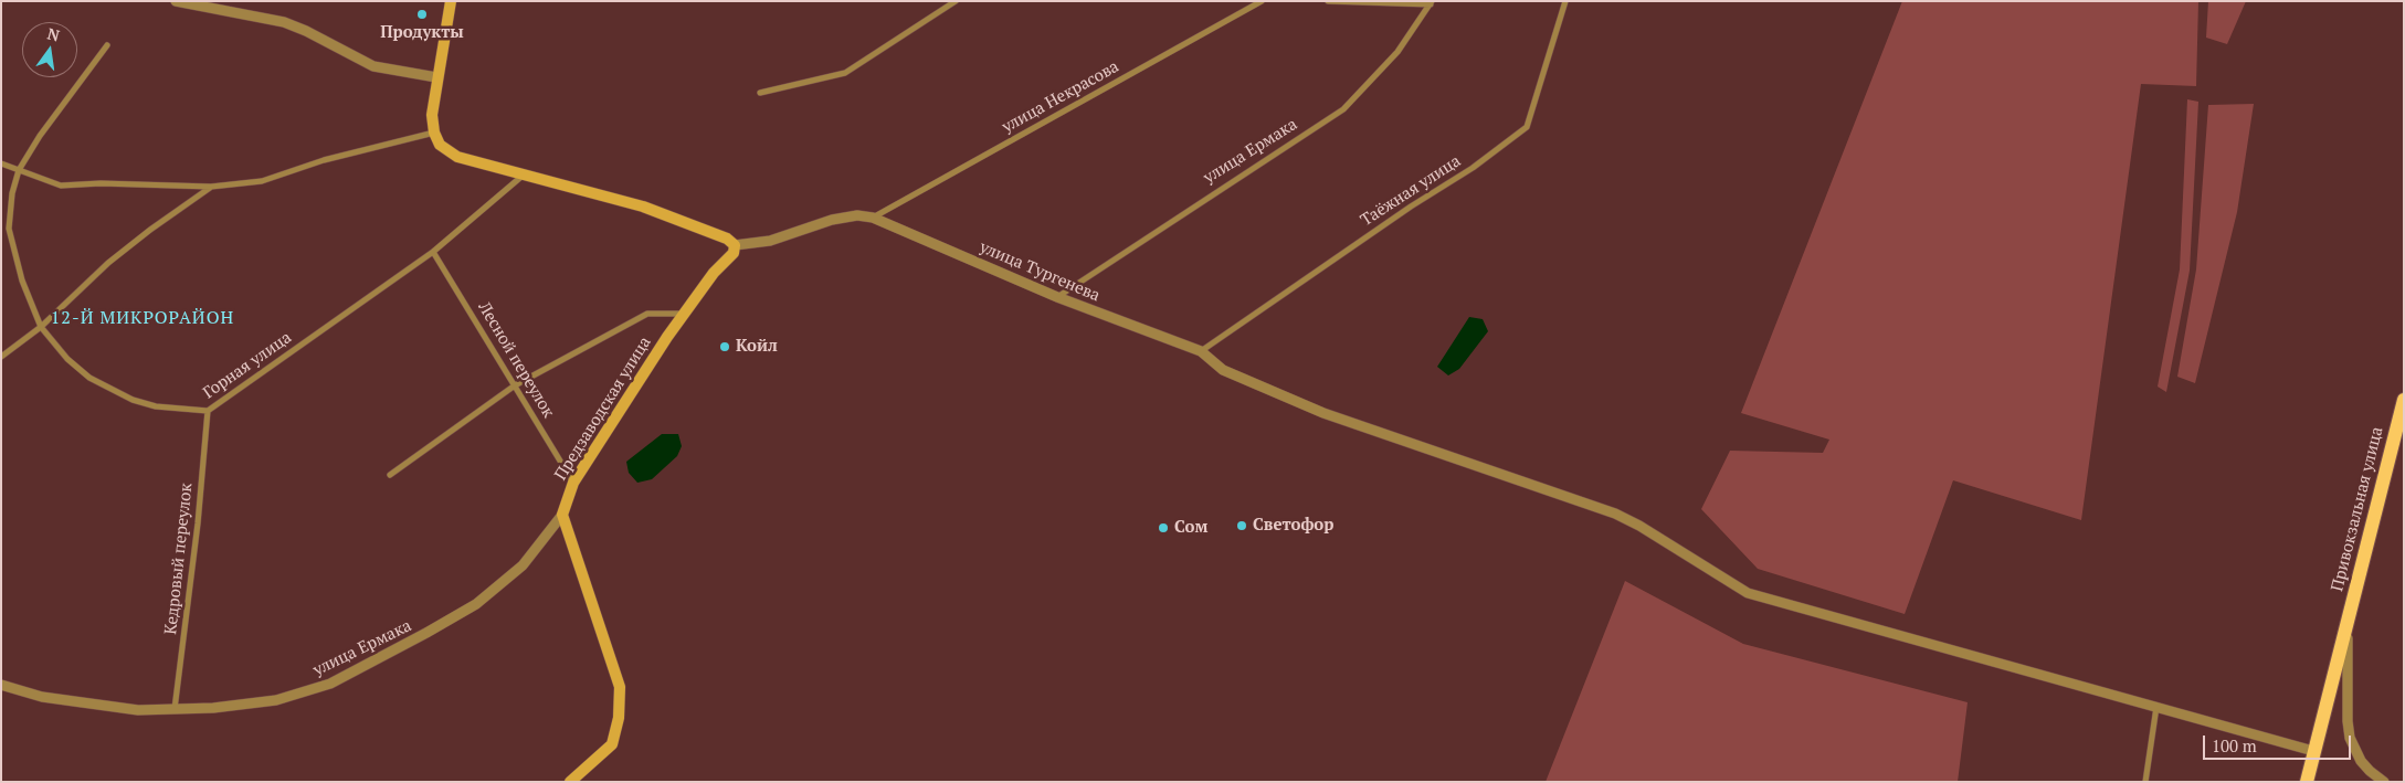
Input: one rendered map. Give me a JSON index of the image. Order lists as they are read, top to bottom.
{
  "streets": {
    "main road": ["Предзаводская улица", "Привокзальная улица"],
    "street": [
      "улица Некрасова",
      "улица Ермака",
      "Таёжная улица",
      "улица Тургенева",
      "Лесной переулок",
      "Горная улица",
      "Кедровый переулок"
    ]
  },
  "crossings": [
    ["улица Некрасова", "улица Тургенева"],
    ["улица Ермака", "улица Тургенева"],
    ["улица Ермака", "Предзаводская улица"],
    ["улица Ермака", "Кедровый переулок"],
    ["Таёжная улица", "улица Тургенева"],
    ["улица Тургенева", "Предзаводская улица"],
    ["улица Тургенева", "Привокзальная улица"],
    ["Лесной переулок", "Горная улица"],
    ["Лесной переулок", "Предзаводская улица"],
    ["Горная улица", "Кедровый переулок"]
  ],
  "districts": ["12-Й МИКРОРАЙОН"],
  "places": [
    "Продукты",
    "Койл",
    "Светофор",
    "Сом"
  ],
  "scale_bar": "100 m",
  "north": "top"
}
